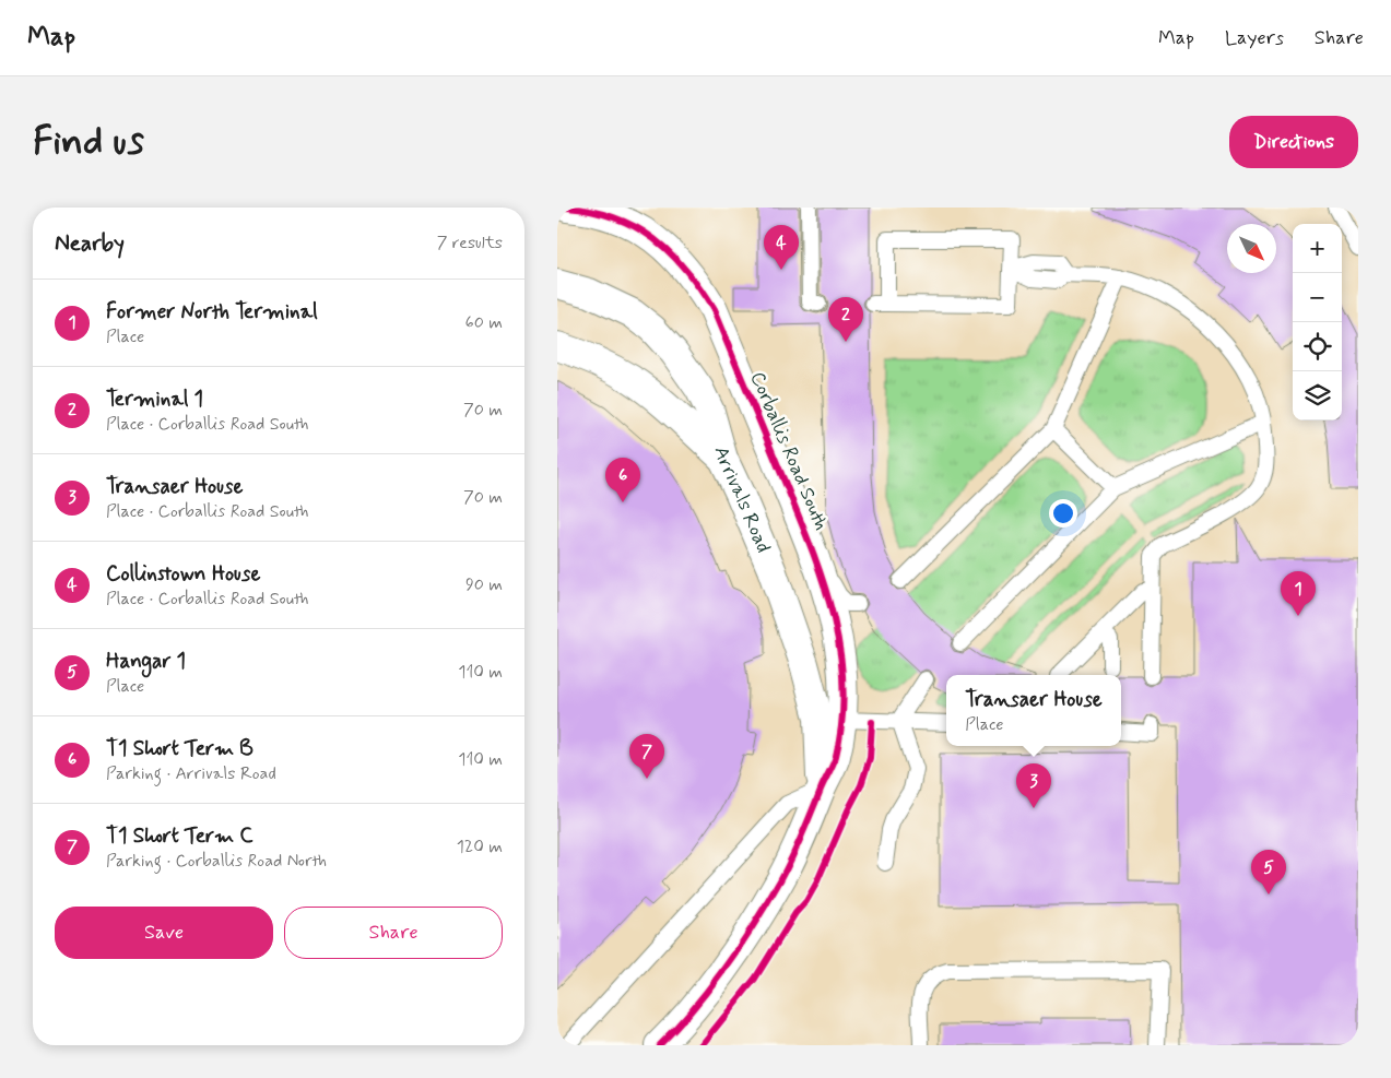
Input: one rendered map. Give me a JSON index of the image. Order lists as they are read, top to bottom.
{
  "streets": {
    "street": ["Corballis Road South", "Arrivals Road"]
  },
  "crossings": [
    ["Corballis Road South", "Arrivals Road"]
  ],
  "north": "bottom right",
  "page": {
    "header": "Map",
    "nav": ["Map", "Layers", "Share"],
    "buttons": [
      "Directions",
      ["Save", "Share"]
    ],
    "title": "Find us",
    "heading": ["Nearby", "7 results"],
    "map_buttons": ["+", "−"],
    "pins": [
      "4",
      "2",
      "6",
      "1",
      "7",
      "3",
      "5"
    ],
    "list": [
      {
        "mark": "1",
        "name": "Former North Terminal",
        "note": "Place",
        "value": "60 m"
      },
      {
        "mark": "2",
        "name": "Terminal 1",
        "note": "Place · Corballis Road South",
        "value": "70 m"
      },
      {
        "mark": "3",
        "name": "Transaer House",
        "note": "Place · Corballis Road South",
        "value": "70 m"
      },
      {
        "mark": "4",
        "name": "Collinstown House",
        "note": "Place · Corballis Road South",
        "value": "90 m"
      },
      {
        "mark": "5",
        "name": "Hangar 1",
        "note": "Place",
        "value": "110 m"
      },
      {
        "mark": "6",
        "name": "T1 Short Term B",
        "note": "Parking · Arrivals Road",
        "value": "110 m"
      },
      {
        "mark": "7",
        "name": "T1 Short Term C",
        "note": "Parking · Corballis Road North",
        "value": "120 m"
      }
    ],
    "popup": ["Transaer House", "Place"]
  }
}
